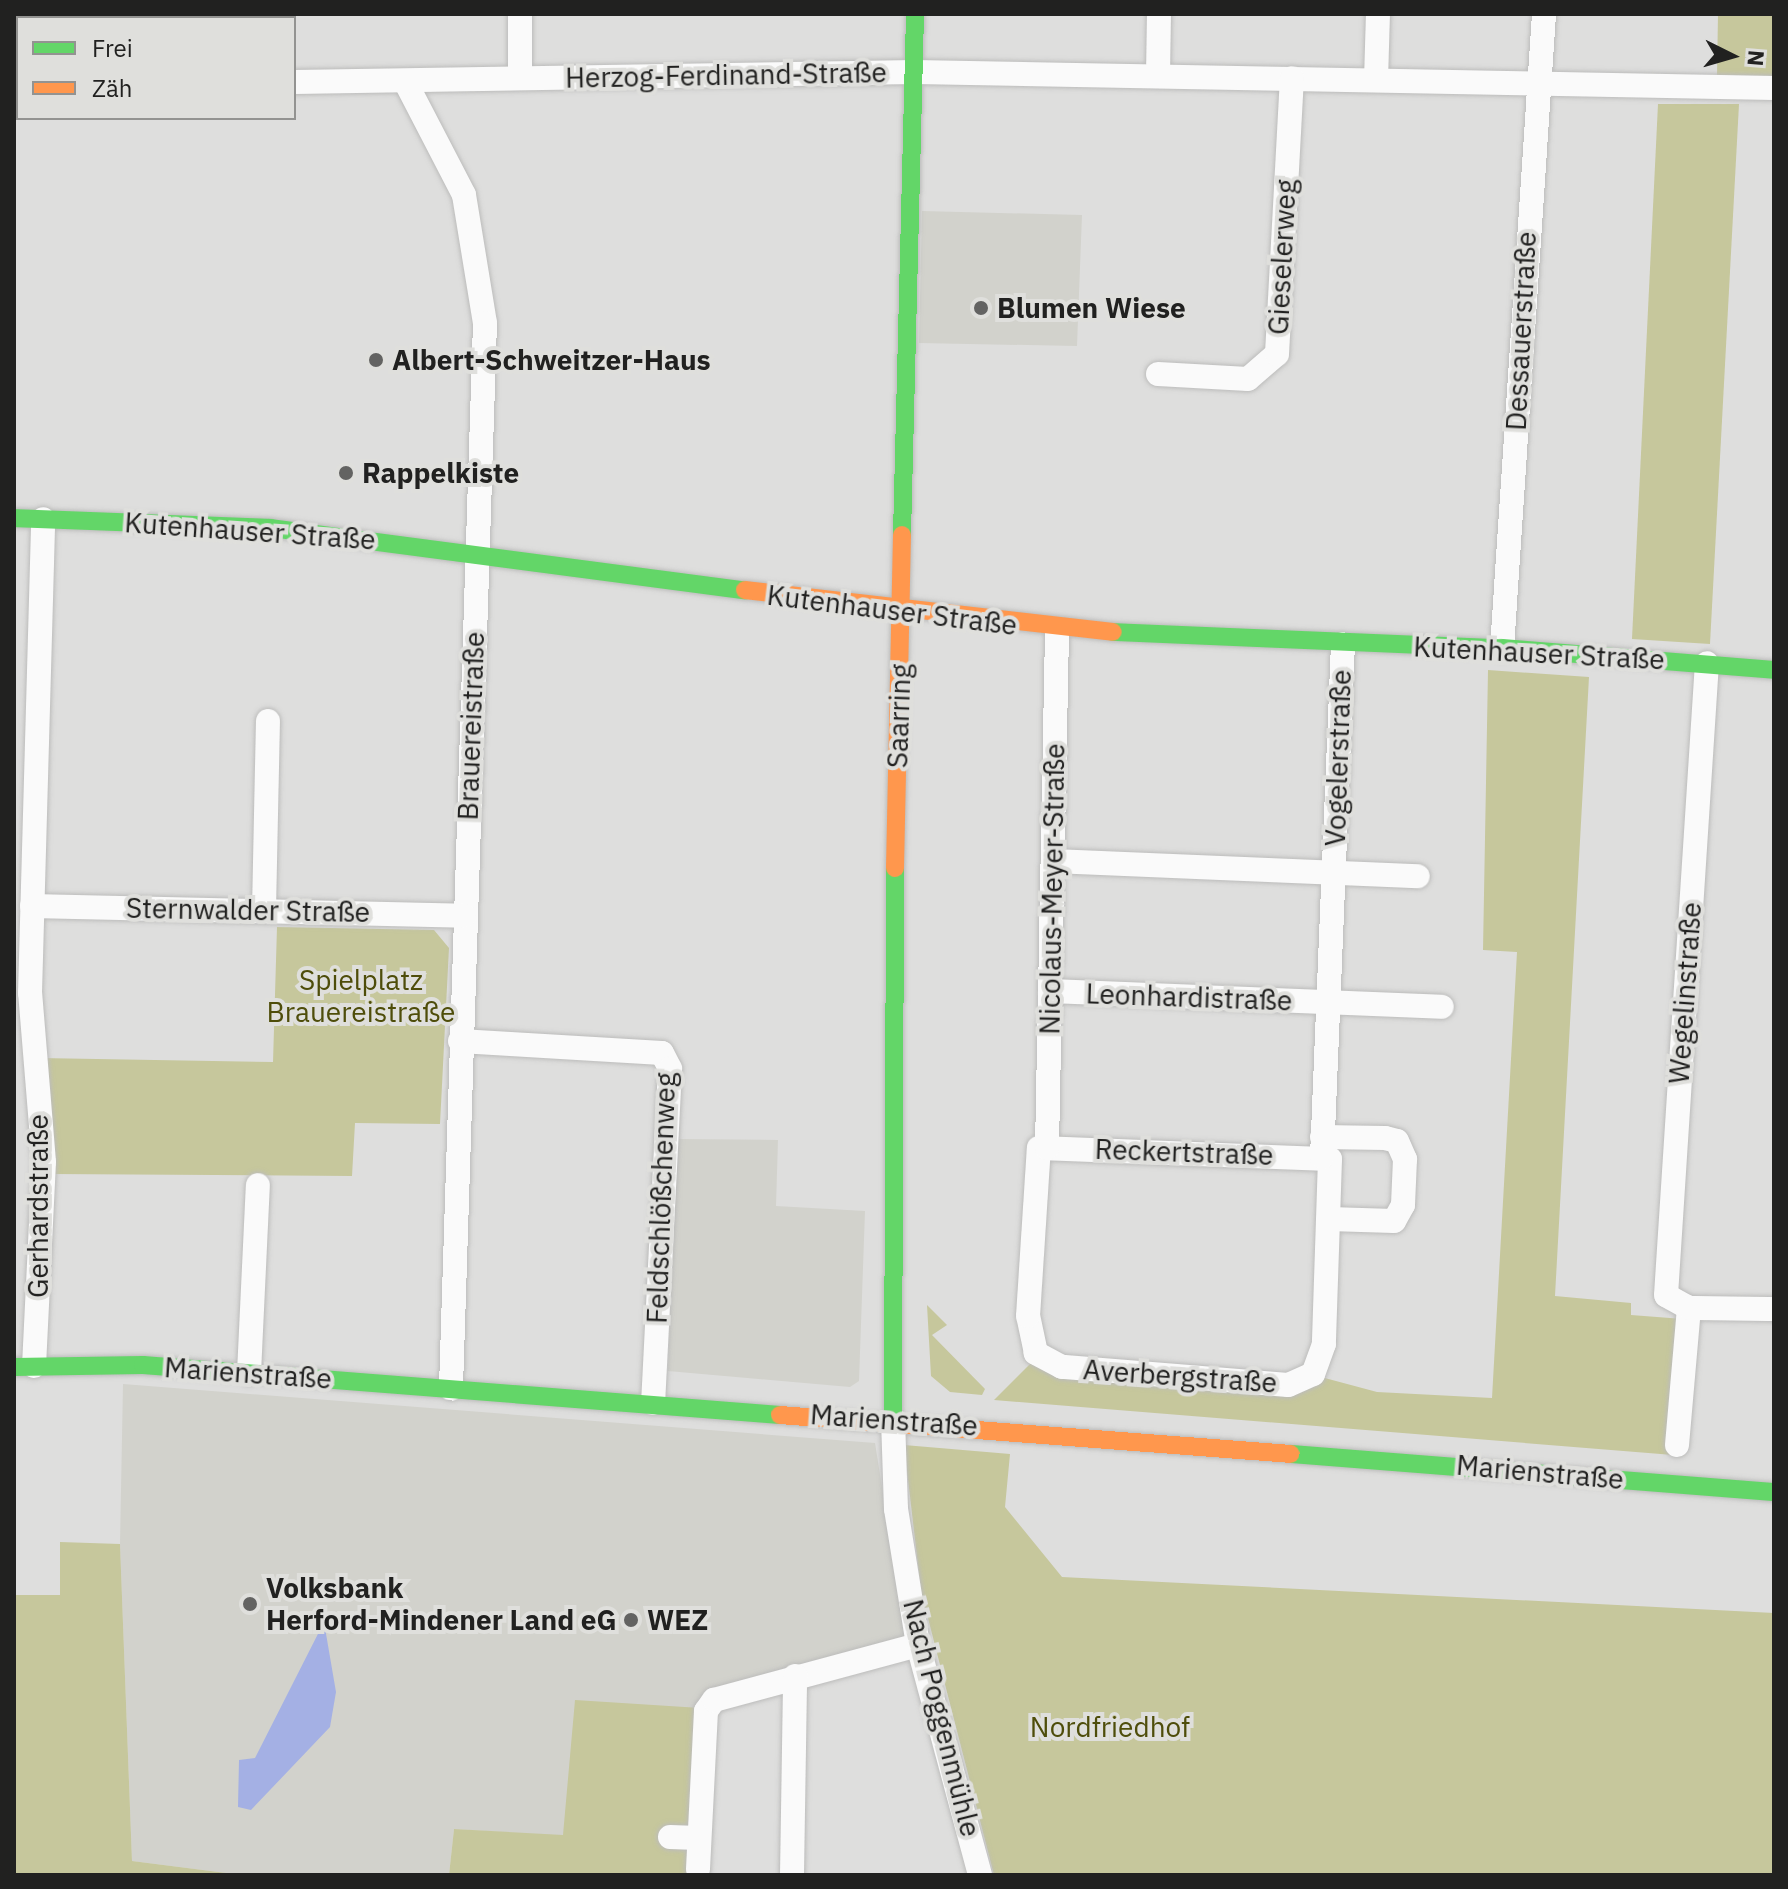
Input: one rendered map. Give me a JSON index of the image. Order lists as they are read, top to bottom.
{
  "streets": {
    "street": [
      "Herzog-Ferdinand-Straße",
      "Gieselerweg",
      "Dessauerstraße",
      "Kutenhauser Straße",
      "Saarring",
      "Brauereistraße",
      "Vogelerstraße",
      "Nicolaus-Meyer-Straße",
      "Sternwalder Straße",
      "Wegelinstraße",
      "Leonhardistraße",
      "Reckertstraße",
      "Feldschlößchenweg",
      "Gerhardstraße",
      "Marienstraße",
      "Averbergstraße",
      "Nach Poggenmühle"
    ]
  },
  "crossings": [
    ["Herzog-Ferdinand-Straße", "Gieselerweg"],
    ["Herzog-Ferdinand-Straße", "Dessauerstraße"],
    ["Herzog-Ferdinand-Straße", "Saarring"],
    ["Herzog-Ferdinand-Straße", "Brauereistraße"],
    ["Dessauerstraße", "Kutenhauser Straße"],
    ["Kutenhauser Straße", "Saarring"],
    ["Kutenhauser Straße", "Brauereistraße"],
    ["Kutenhauser Straße", "Vogelerstraße"],
    ["Kutenhauser Straße", "Nicolaus-Meyer-Straße"],
    ["Kutenhauser Straße", "Wegelinstraße"],
    ["Kutenhauser Straße", "Gerhardstraße"],
    ["Saarring", "Marienstraße"],
    ["Saarring", "Nach Poggenmühle"],
    ["Brauereistraße", "Sternwalder Straße"],
    ["Brauereistraße", "Feldschlößchenweg"],
    ["Brauereistraße", "Marienstraße"],
    ["Vogelerstraße", "Leonhardistraße"],
    ["Vogelerstraße", "Reckertstraße"],
    ["Vogelerstraße", "Averbergstraße"],
    ["Nicolaus-Meyer-Straße", "Leonhardistraße"],
    ["Nicolaus-Meyer-Straße", "Reckertstraße"],
    ["Nicolaus-Meyer-Straße", "Averbergstraße"],
    ["Sternwalder Straße", "Gerhardstraße"],
    ["Reckertstraße", "Averbergstraße"],
    ["Feldschlößchenweg", "Marienstraße"],
    ["Gerhardstraße", "Marienstraße"],
    ["Marienstraße", "Nach Poggenmühle"]
  ],
  "parks": ["Spielplatz Brauereistraße", "Nordfriedhof"],
  "places": [
    "Blumen Wiese",
    "Albert-Schweitzer-Haus",
    "Rappelkiste",
    "Volksbank Herford-Mindener Land eG",
    "WEZ"
  ],
  "legend": ["Frei", "Zäh"],
  "north": "right"
}
